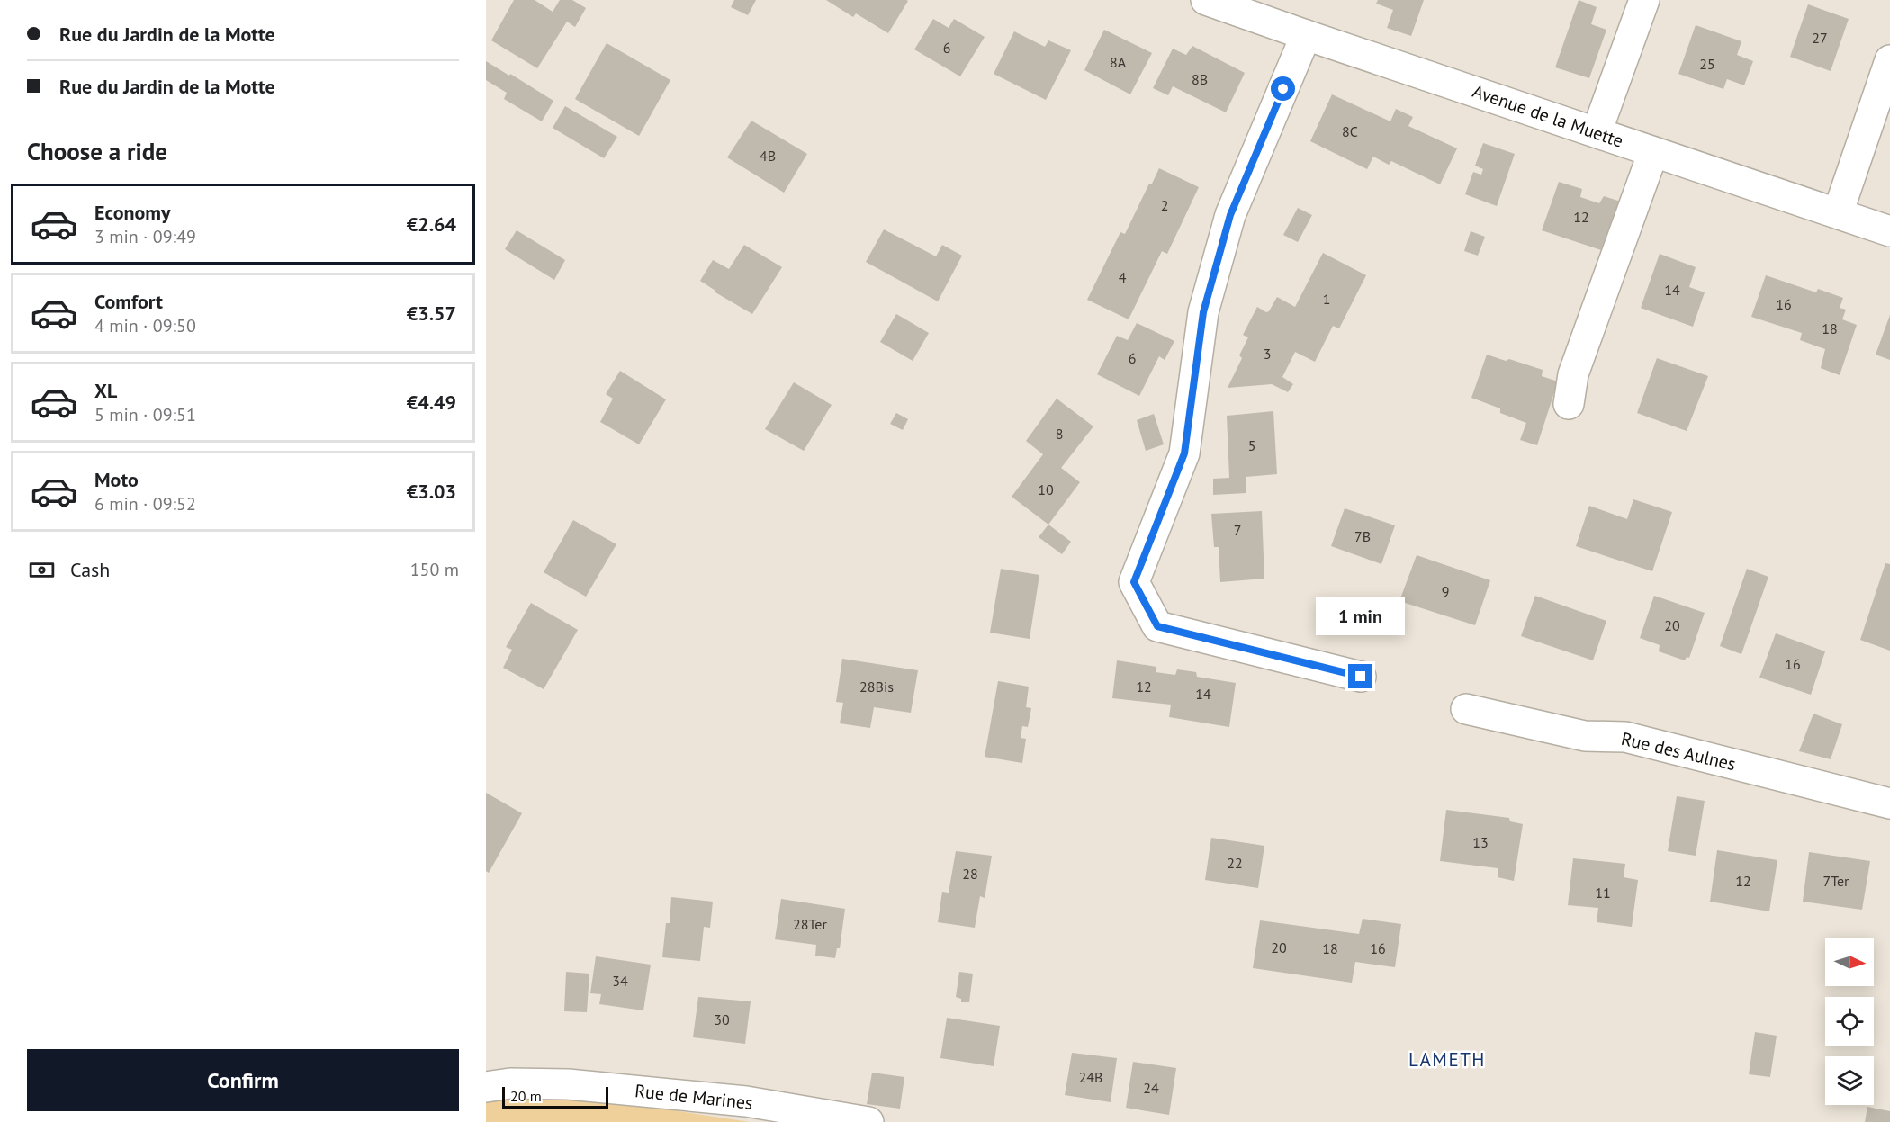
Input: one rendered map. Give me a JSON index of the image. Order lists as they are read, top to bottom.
{
  "streets": {
    "street": ["Avenue de la Muette", "Rue des Aulnes", "Rue de Marines"]
  },
  "districts": ["LAMETH"],
  "house_numbers": [
    "27",
    "6",
    "8A",
    "25",
    "8B",
    "8C",
    "4B",
    "2",
    "12",
    "4",
    "14",
    "1",
    "16",
    "18",
    "3",
    "6",
    "8",
    "5",
    "10",
    "7",
    "7B",
    "9",
    "20",
    "16",
    "28Bis",
    "12",
    "14",
    "13",
    "22",
    "28",
    "12",
    "7Ter",
    "11",
    "28Ter",
    "20",
    "18",
    "16",
    "34",
    "30",
    "24B",
    "24"
  ],
  "scale_bar": "20 m",
  "north": "right",
  "page": {
    "banner": ["Rue du Jardin de la Motte", "Rue du Jardin de la Motte"],
    "heading": "Choose a ride",
    "list": [
      {
        "name": "Economy",
        "note": "3 min · 09:49",
        "value": "€2.64"
      },
      {
        "name": "Comfort",
        "note": "4 min · 09:50",
        "value": "€3.57"
      },
      {
        "name": "XL",
        "note": "5 min · 09:51",
        "value": "€4.49"
      },
      {
        "name": "Moto",
        "note": "6 min · 09:52",
        "value": "€3.03"
      }
    ],
    "pay": ["Cash", "150 m"],
    "bubble": "1 min",
    "buttons": "Confirm",
    "scale": "20 m"
  }
}
